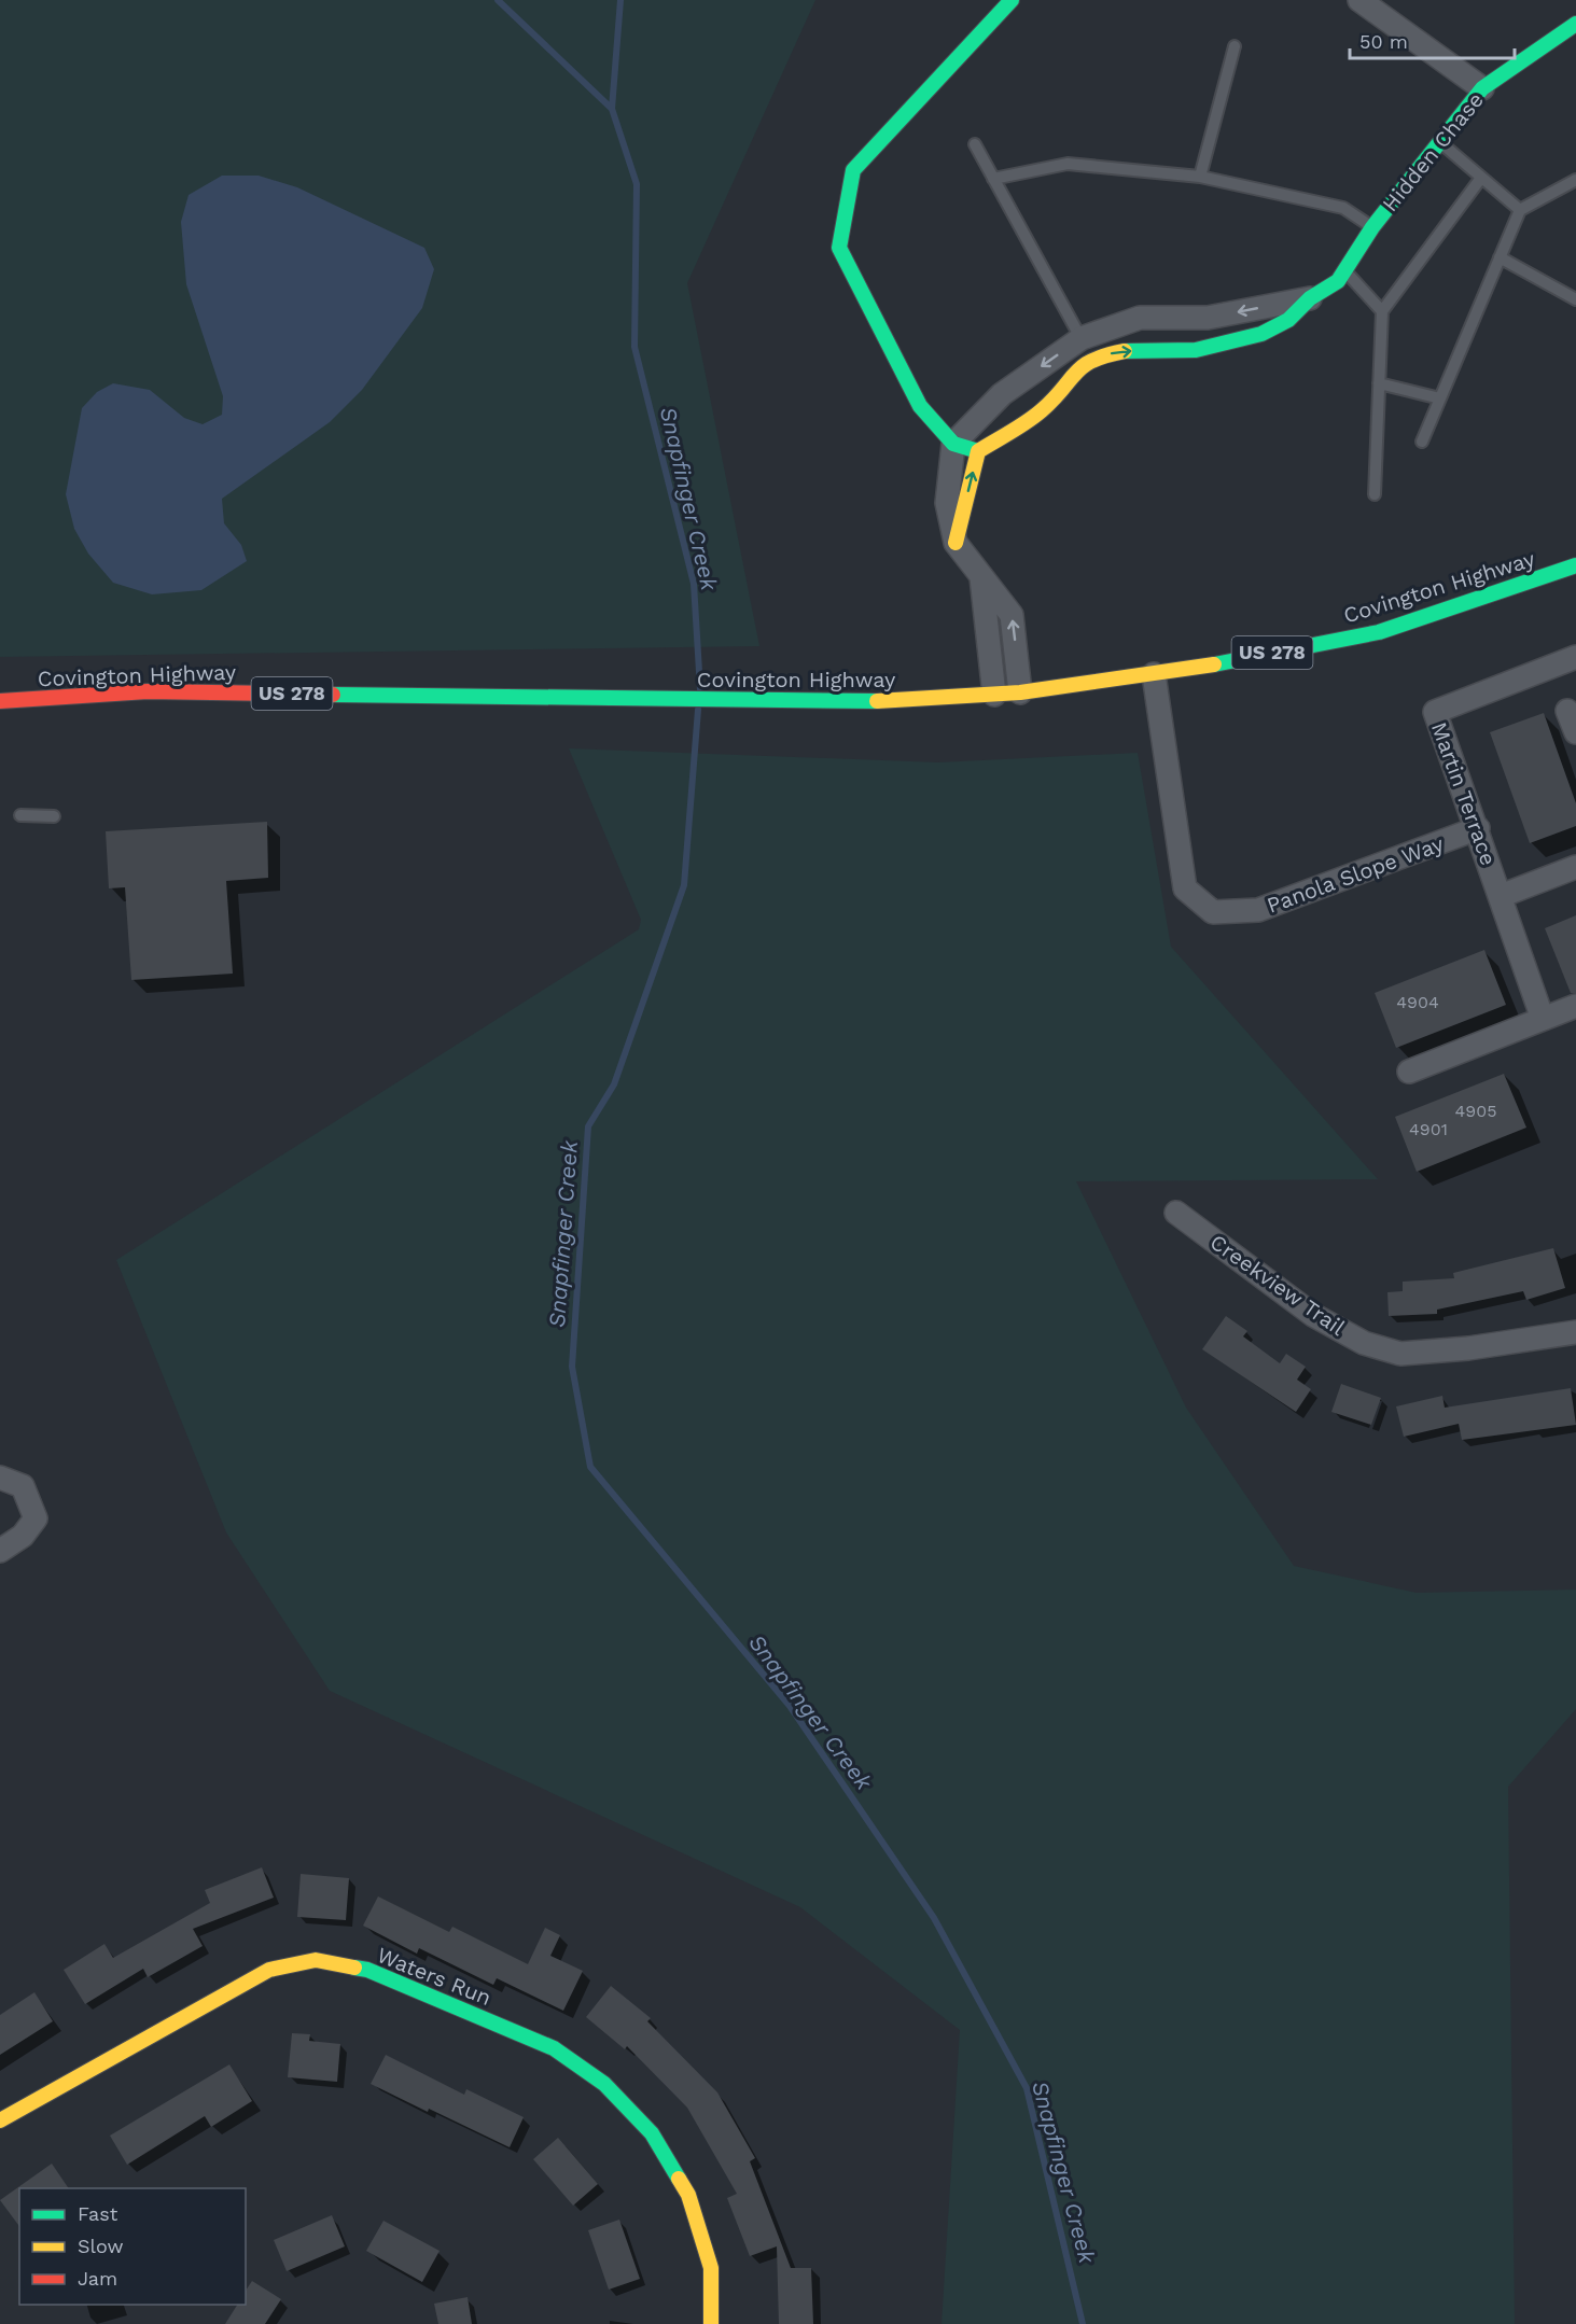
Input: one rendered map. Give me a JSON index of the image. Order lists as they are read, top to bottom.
{
  "streets": {
    "street": [
      "Hidden Chase",
      "Covington Highway",
      "US 278",
      "Martin Terrace",
      "Panola Slope Way",
      "Creekview Trail",
      "Waters Run"
    ]
  },
  "crossings": [
    ["Covington Highway", "Panola Slope Way"],
    ["Martin Terrace", "Panola Slope Way"]
  ],
  "water": ["Snapfinger Creek"],
  "house_numbers": ["4904", "4905", "4901"],
  "legend": ["Fast", "Slow", "Jam"],
  "scale_bar": "50 m"
}
